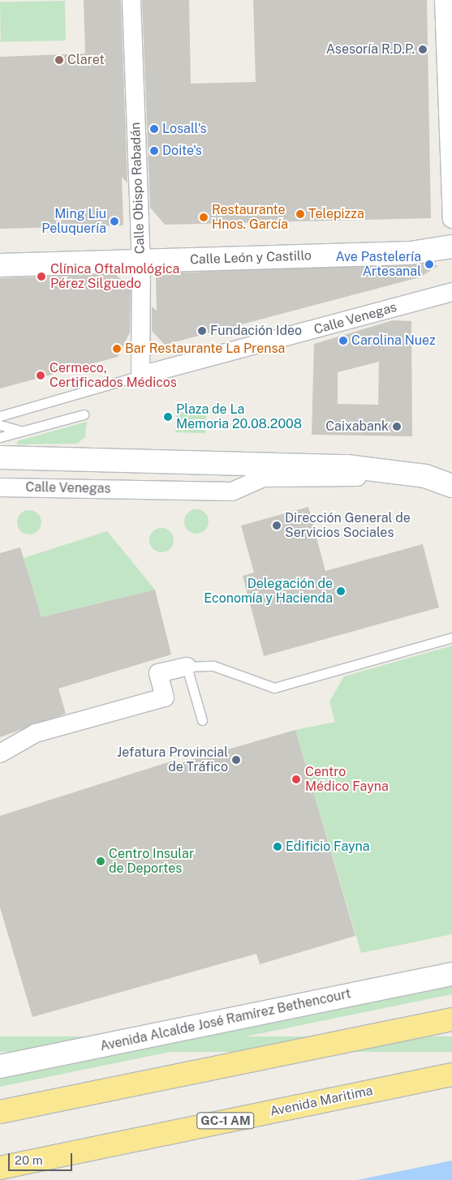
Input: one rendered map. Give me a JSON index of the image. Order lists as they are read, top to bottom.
{
  "streets": {
    "highway": ["Avenida Maritima", "GC-1 AM"],
    "street": [
      "Calle Obispo Rabadán",
      "Calle León y Castillo",
      "Calle Venegas",
      "Avenida Alcalde José Ramírez Bethencourt"
    ]
  },
  "crossings": [
    ["Calle Obispo Rabadán", "Calle León y Castillo"],
    ["Calle Obispo Rabadán", "Calle Venegas"]
  ],
  "places": [
    "Asesoría R.D.P.",
    "Claret",
    "Losall's",
    "Doite's",
    "Telepizza",
    "Restaurante Hnos. García",
    "Ming Liu Peluquería",
    "Ave Pastelería Artesanal",
    "Clínica Oftalmológica Pérez Silguedo",
    "Fundación Ideo",
    "Carolina Nuez",
    "Bar Restaurante La Prensa",
    "Cermeco, Certificados Médicos",
    "Plaza de La Memoria 20.08.2008",
    "Caixabank",
    "Dirección General de Servicios Sociales",
    "Delegación de Economía y Hacienda",
    "Jefatura Provincial de Tráfico",
    "Centro Médico Fayna",
    "Edificio Fayna",
    "Centro Insular de Deportes"
  ],
  "scale_bar": "20 m"
}
